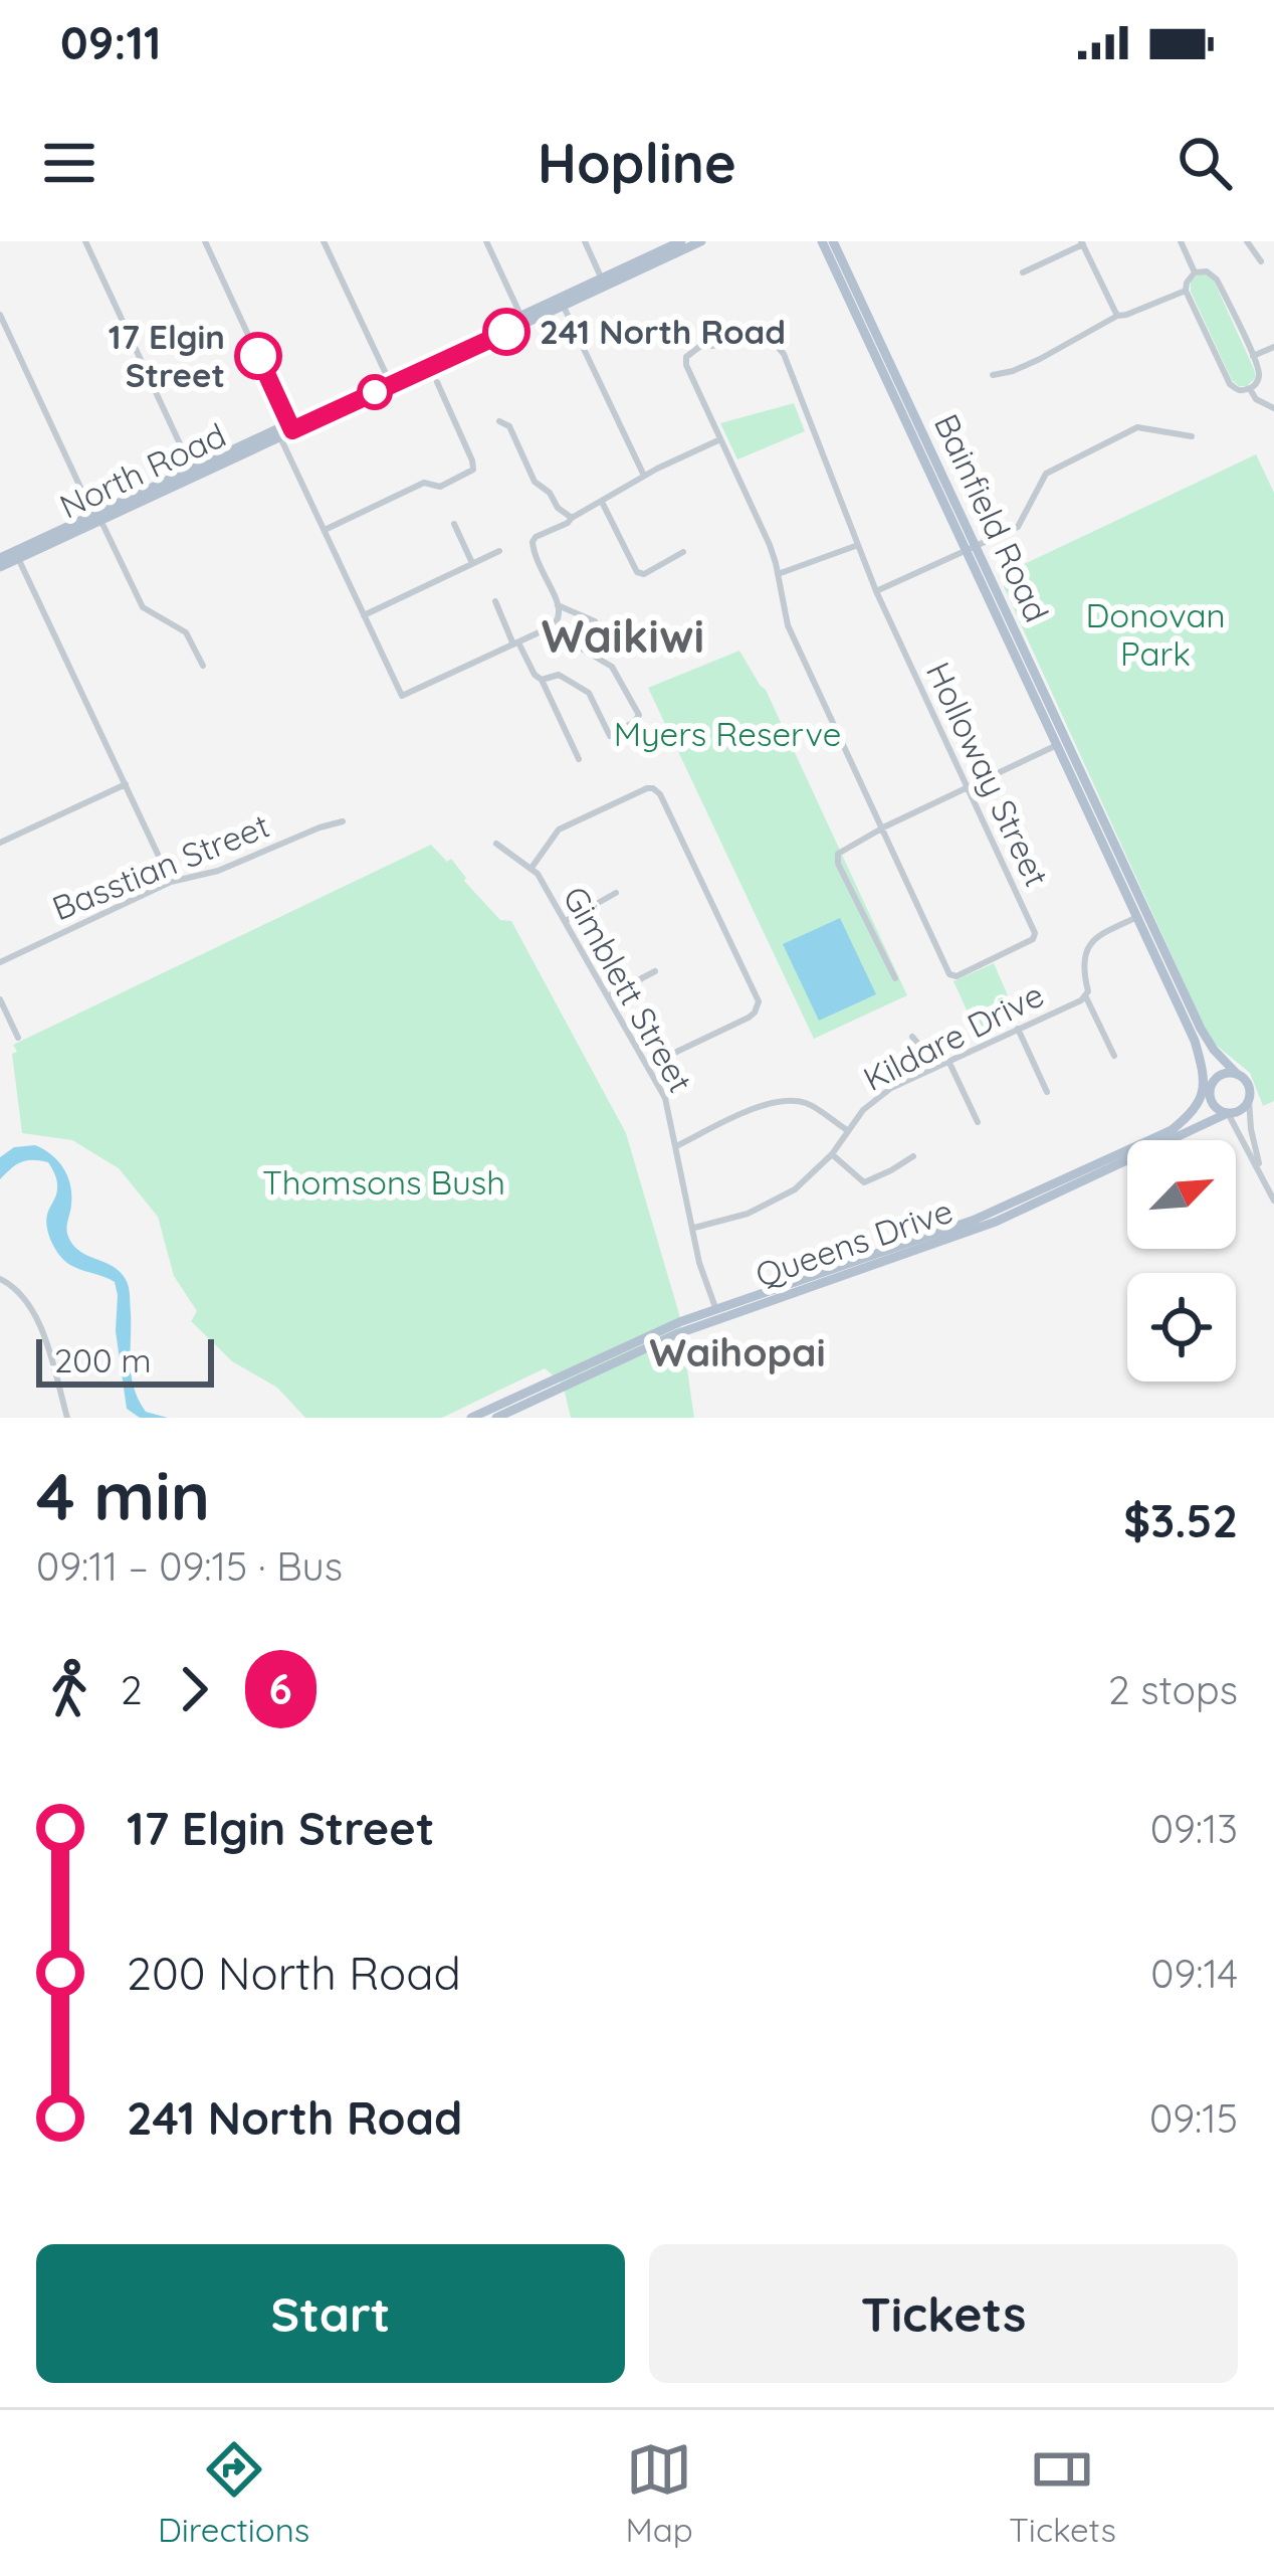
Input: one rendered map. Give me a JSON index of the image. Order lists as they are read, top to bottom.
{
  "streets": {
    "main road": ["North Road", "Bainfield Road", "Queens Drive"],
    "street": [
      "Holloway Street",
      "Basstian Street",
      "Gimblett Street",
      "Kildare Drive"
    ]
  },
  "crossings": [
    ["Bainfield Road", "Kildare Drive"],
    ["Bainfield Road", "Queens Drive"],
    ["Gimblett Street", "Kildare Drive"],
    ["Gimblett Street", "Queens Drive"]
  ],
  "districts": ["Waikiwi", "Waihopai"],
  "parks": ["Donovan Park", "Myers Reserve", "Thomsons Bush"],
  "places": ["241 North Road", "17 Elgin Street"],
  "lines": ["bus line 6"],
  "scale_bar": "200 m",
  "north": "top right",
  "page": {
    "status": "09:11",
    "header": "Hopline",
    "scale": "200 m",
    "heading": ["4 min", "09:11 – 09:15 · Bus", "$3.52"],
    "legs": ["2", "6", "2 stops"],
    "list": [
      {
        "name": "17 Elgin Street",
        "value": "09:13"
      },
      {
        "name": "200 North Road",
        "value": "09:14"
      },
      {
        "name": "241 North Road",
        "value": "09:15"
      }
    ],
    "buttons": ["Start", "Tickets"],
    "tabs": ["Directions", "Map", "Tickets"]
  }
}
